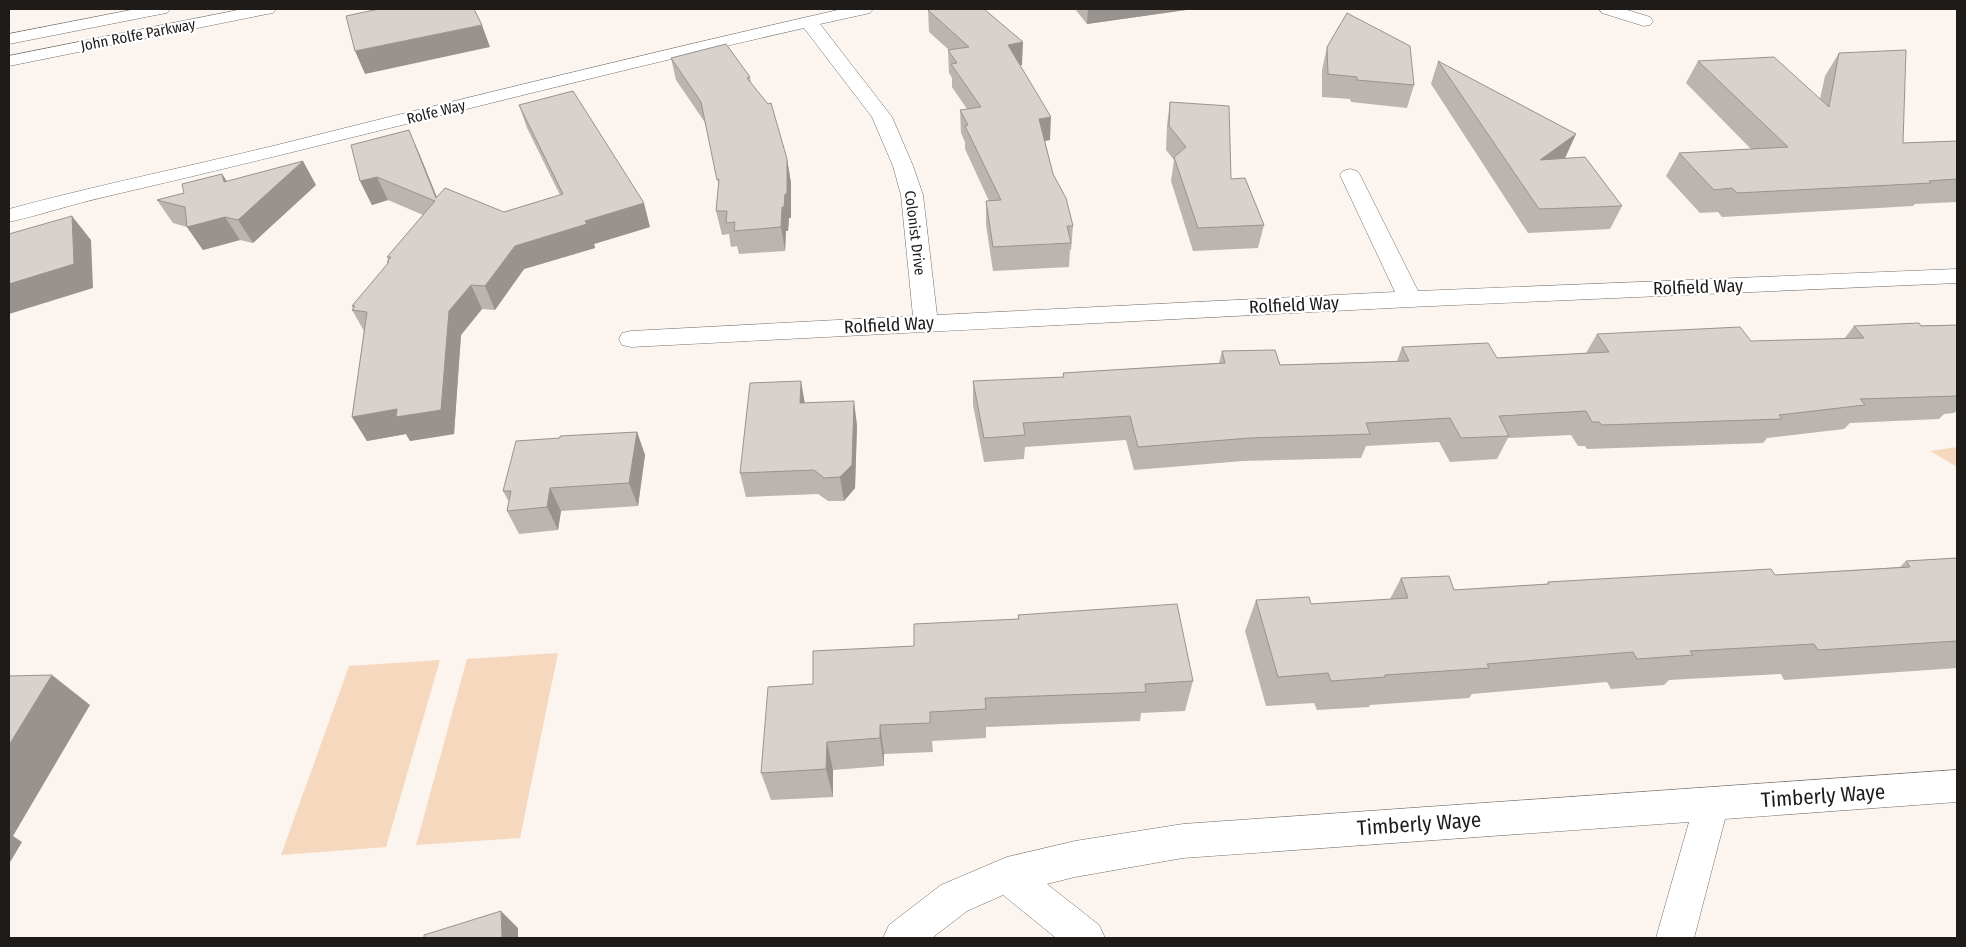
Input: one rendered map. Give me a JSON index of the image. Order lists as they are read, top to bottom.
{
  "streets": {
    "street": [
      "John Rolfe Parkway",
      "Rolfe Way",
      "Colonist Drive",
      "Rolfield Way",
      "Timberly Waye"
    ]
  },
  "crossings": [
    ["Rolfe Way", "Colonist Drive"],
    ["Colonist Drive", "Rolfield Way"]
  ]
}
